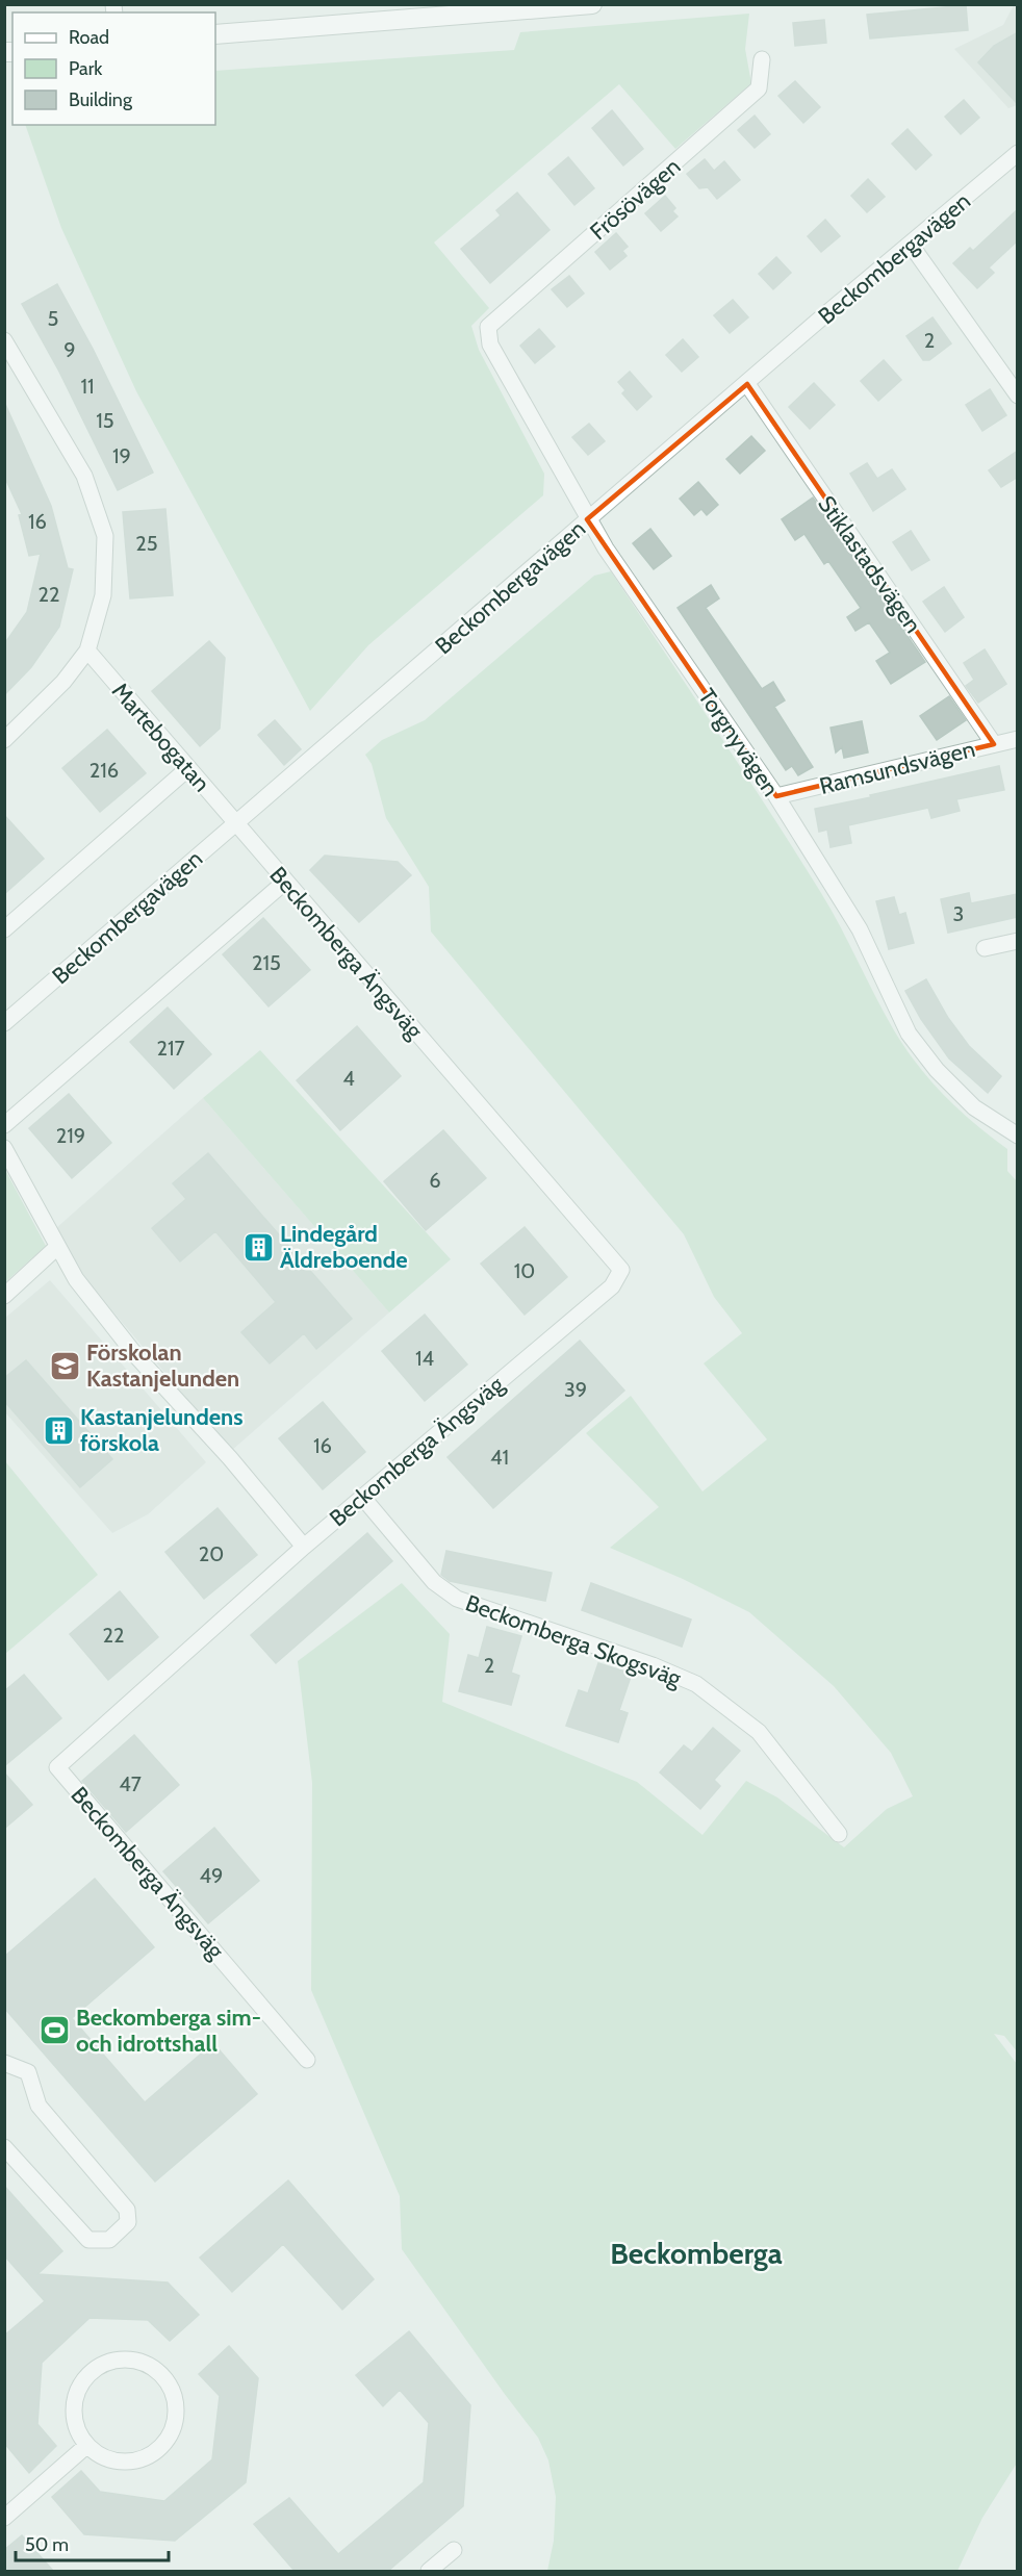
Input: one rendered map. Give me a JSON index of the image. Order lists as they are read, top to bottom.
{
  "streets": {
    "street": [
      "Frösövägen",
      "Beckombergavägen",
      "Stiklastadsvägen",
      "Martebogatan",
      "Torgnyvägen",
      "Ramsundsvägen",
      "Beckomberga Ängsväg",
      "Beckomberga Skogsväg"
    ]
  },
  "crossings": [
    ["Frösövägen", "Torgnyvägen"],
    ["Beckombergavägen", "Stiklastadsvägen"],
    ["Beckombergavägen", "Martebogatan"],
    ["Beckombergavägen", "Torgnyvägen"],
    ["Beckombergavägen", "Beckomberga Ängsväg"],
    ["Stiklastadsvägen", "Ramsundsvägen"],
    ["Martebogatan", "Beckomberga Ängsväg"],
    ["Torgnyvägen", "Ramsundsvägen"],
    ["Beckomberga Ängsväg", "Beckomberga Skogsväg"]
  ],
  "districts": ["Beckomberga"],
  "places": {
    "building": ["Lindegård Äldreboende", "Kastanjelundens förskola"],
    "school or university": ["Förskolan Kastanjelunden"],
    "sports": ["Beckomberga sim- och idrottshall"]
  },
  "house_numbers": [
    "5",
    "2",
    "9",
    "11",
    "15",
    "19",
    "16",
    "25",
    "22",
    "216",
    "3",
    "215",
    "217",
    "4",
    "219",
    "6",
    "10",
    "14",
    "39",
    "16",
    "41",
    "20",
    "22",
    "2",
    "47",
    "49"
  ],
  "legend": ["Road", "Park", "Building"],
  "scale_bar": "50 m"
}
